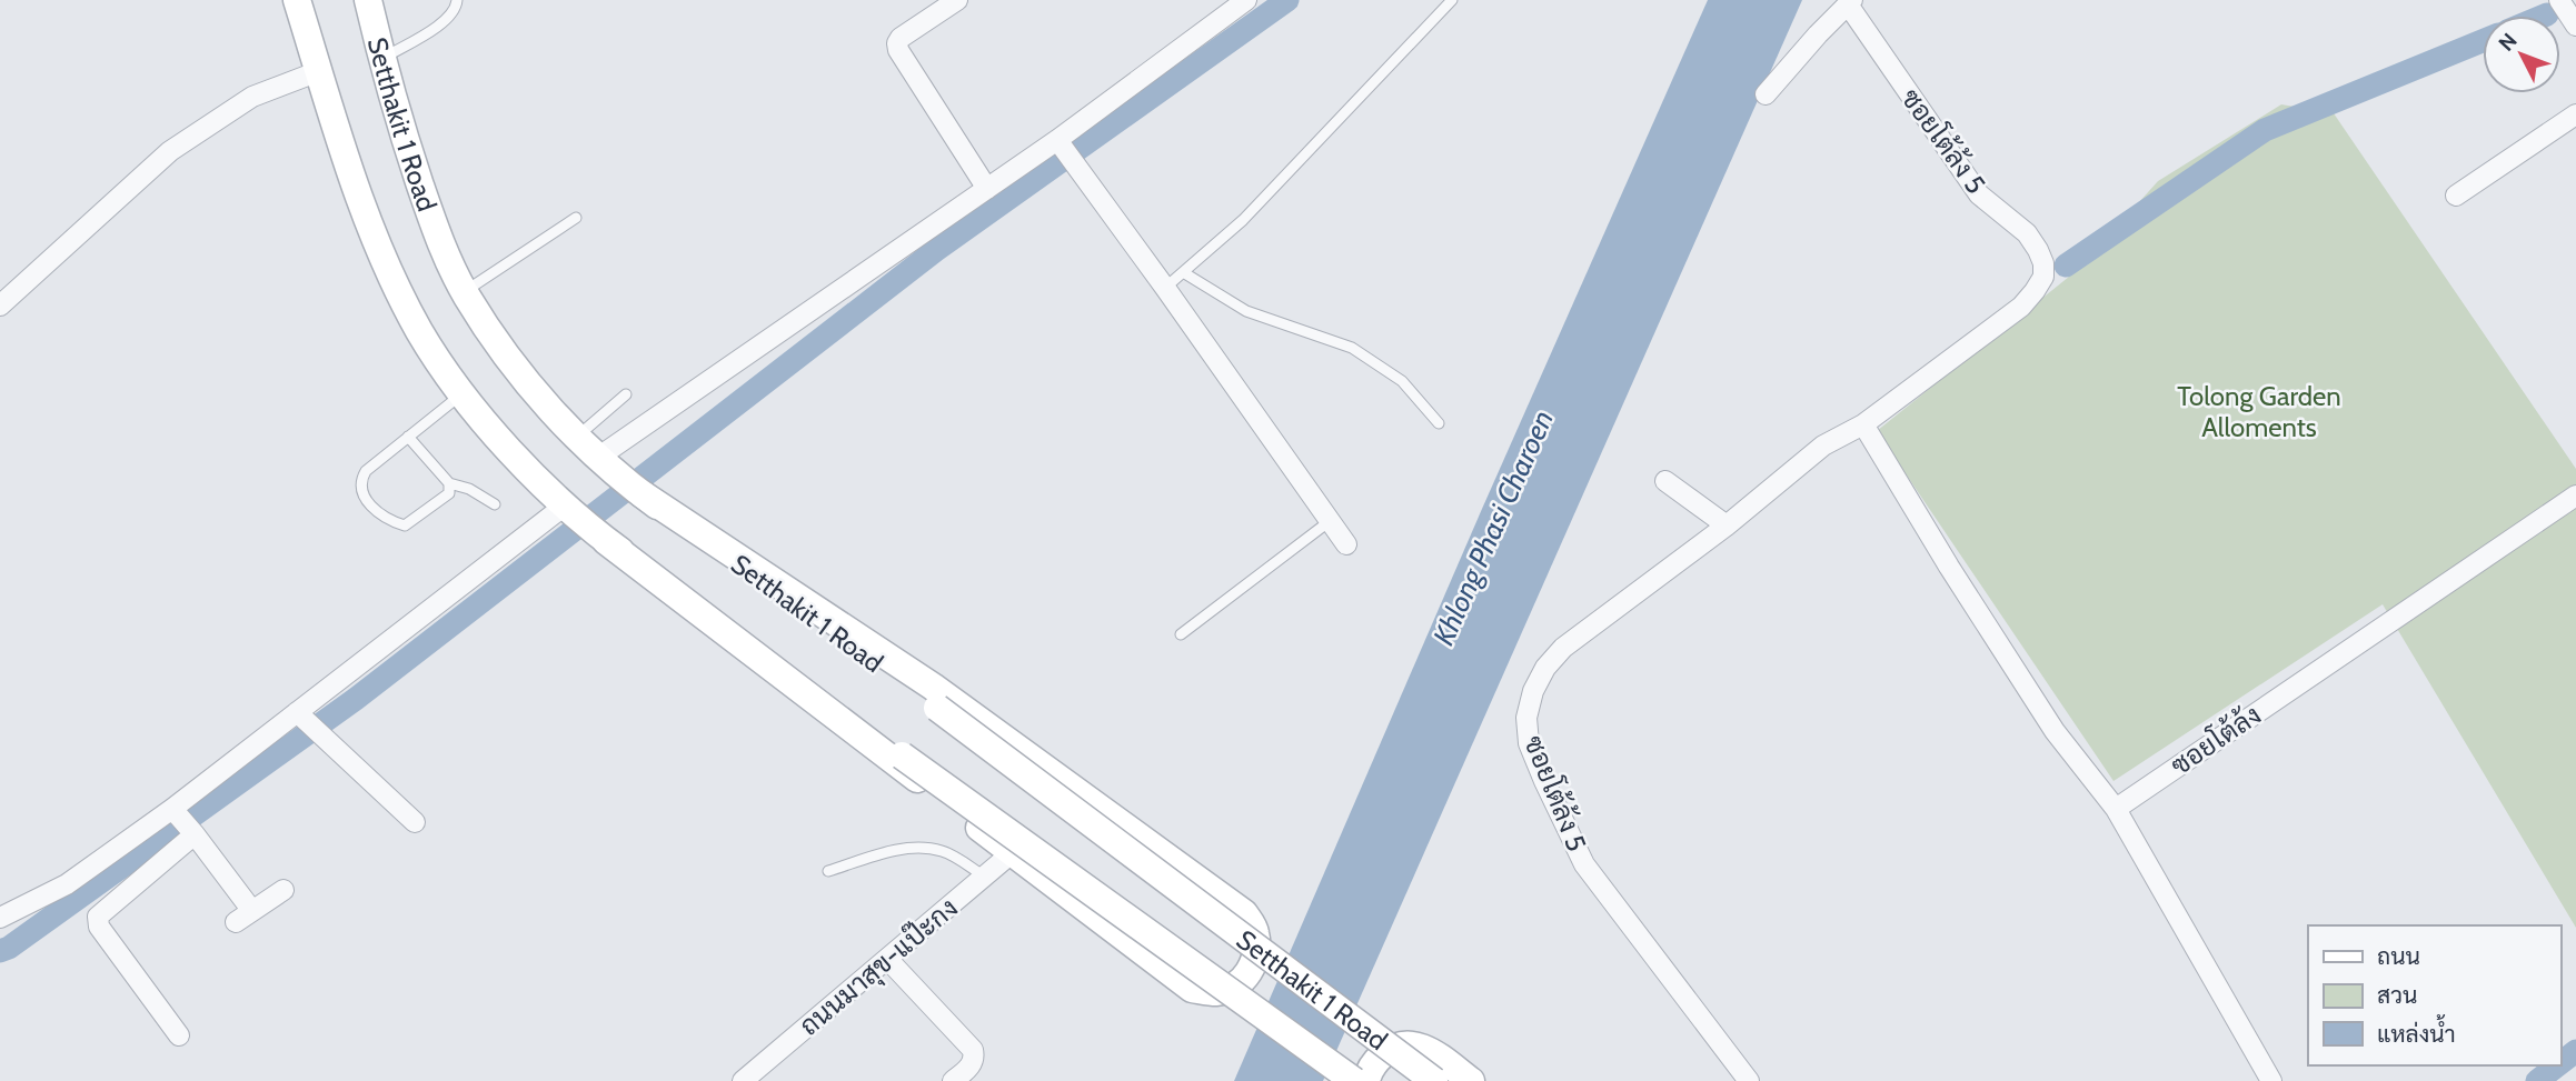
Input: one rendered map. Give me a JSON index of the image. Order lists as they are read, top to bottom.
{
  "streets": {
    "main road": ["Setthakit 1 Road"],
    "street": ["ซอยโต้ล้ง 5", "ซอยโต้ล้ง", "ถนนมาสุข-แป๊ะกง"]
  },
  "water": ["Khlong Phasi Charoen"],
  "parks": ["Tolong Garden Alloments"],
  "legend": ["ถนน", "สวน", "แหล่งน้ำ"],
  "north": "top left"
}
